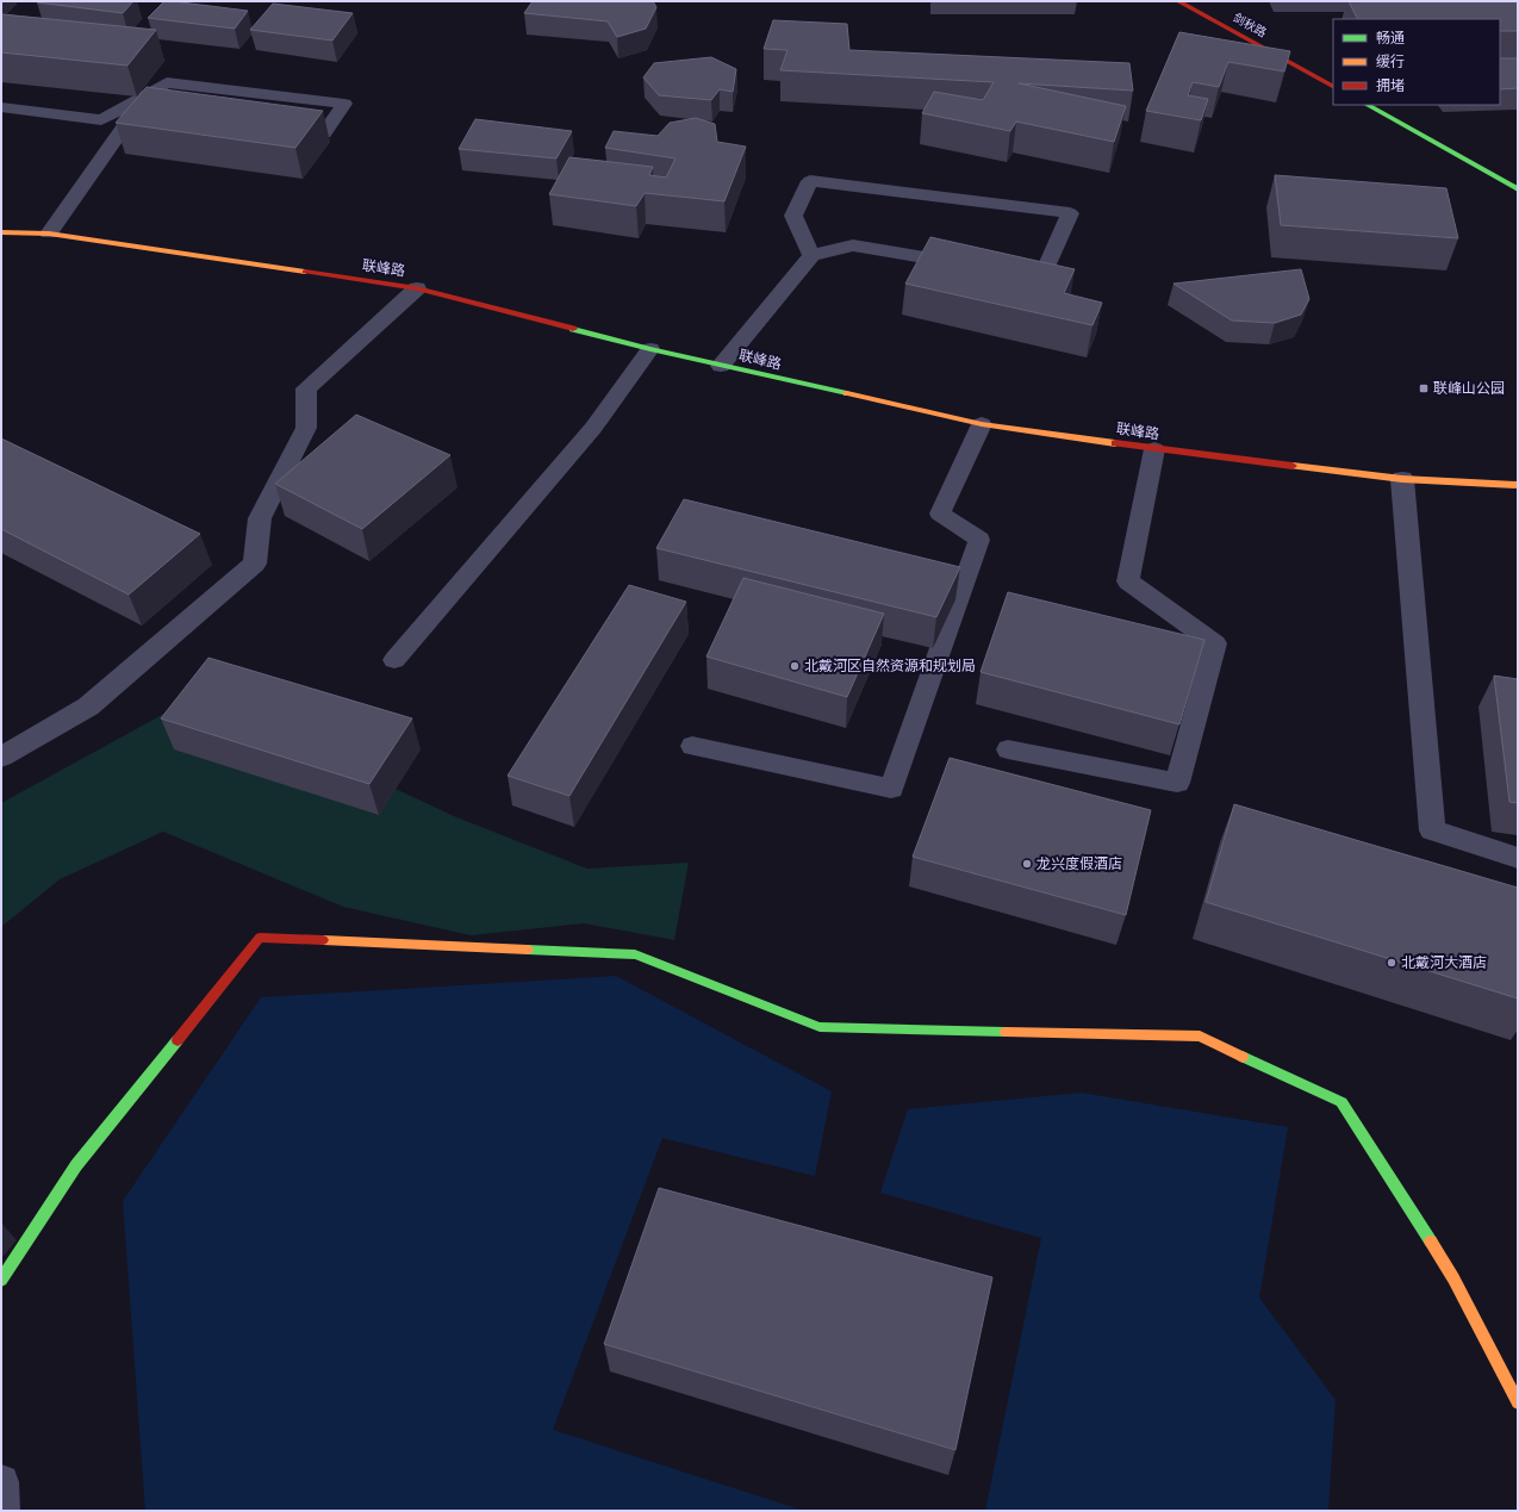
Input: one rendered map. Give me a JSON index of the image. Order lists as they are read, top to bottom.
{
  "streets": {
    "main road": ["剑秋路", "联峰路"]
  },
  "places": {
    "transit": ["联峰山公园"],
    "other": ["北戴河区自然资源和规划局", "龙兴度假酒店", "北戴河大酒店"]
  },
  "legend": ["畅通", "缓行", "拥堵"]
}
